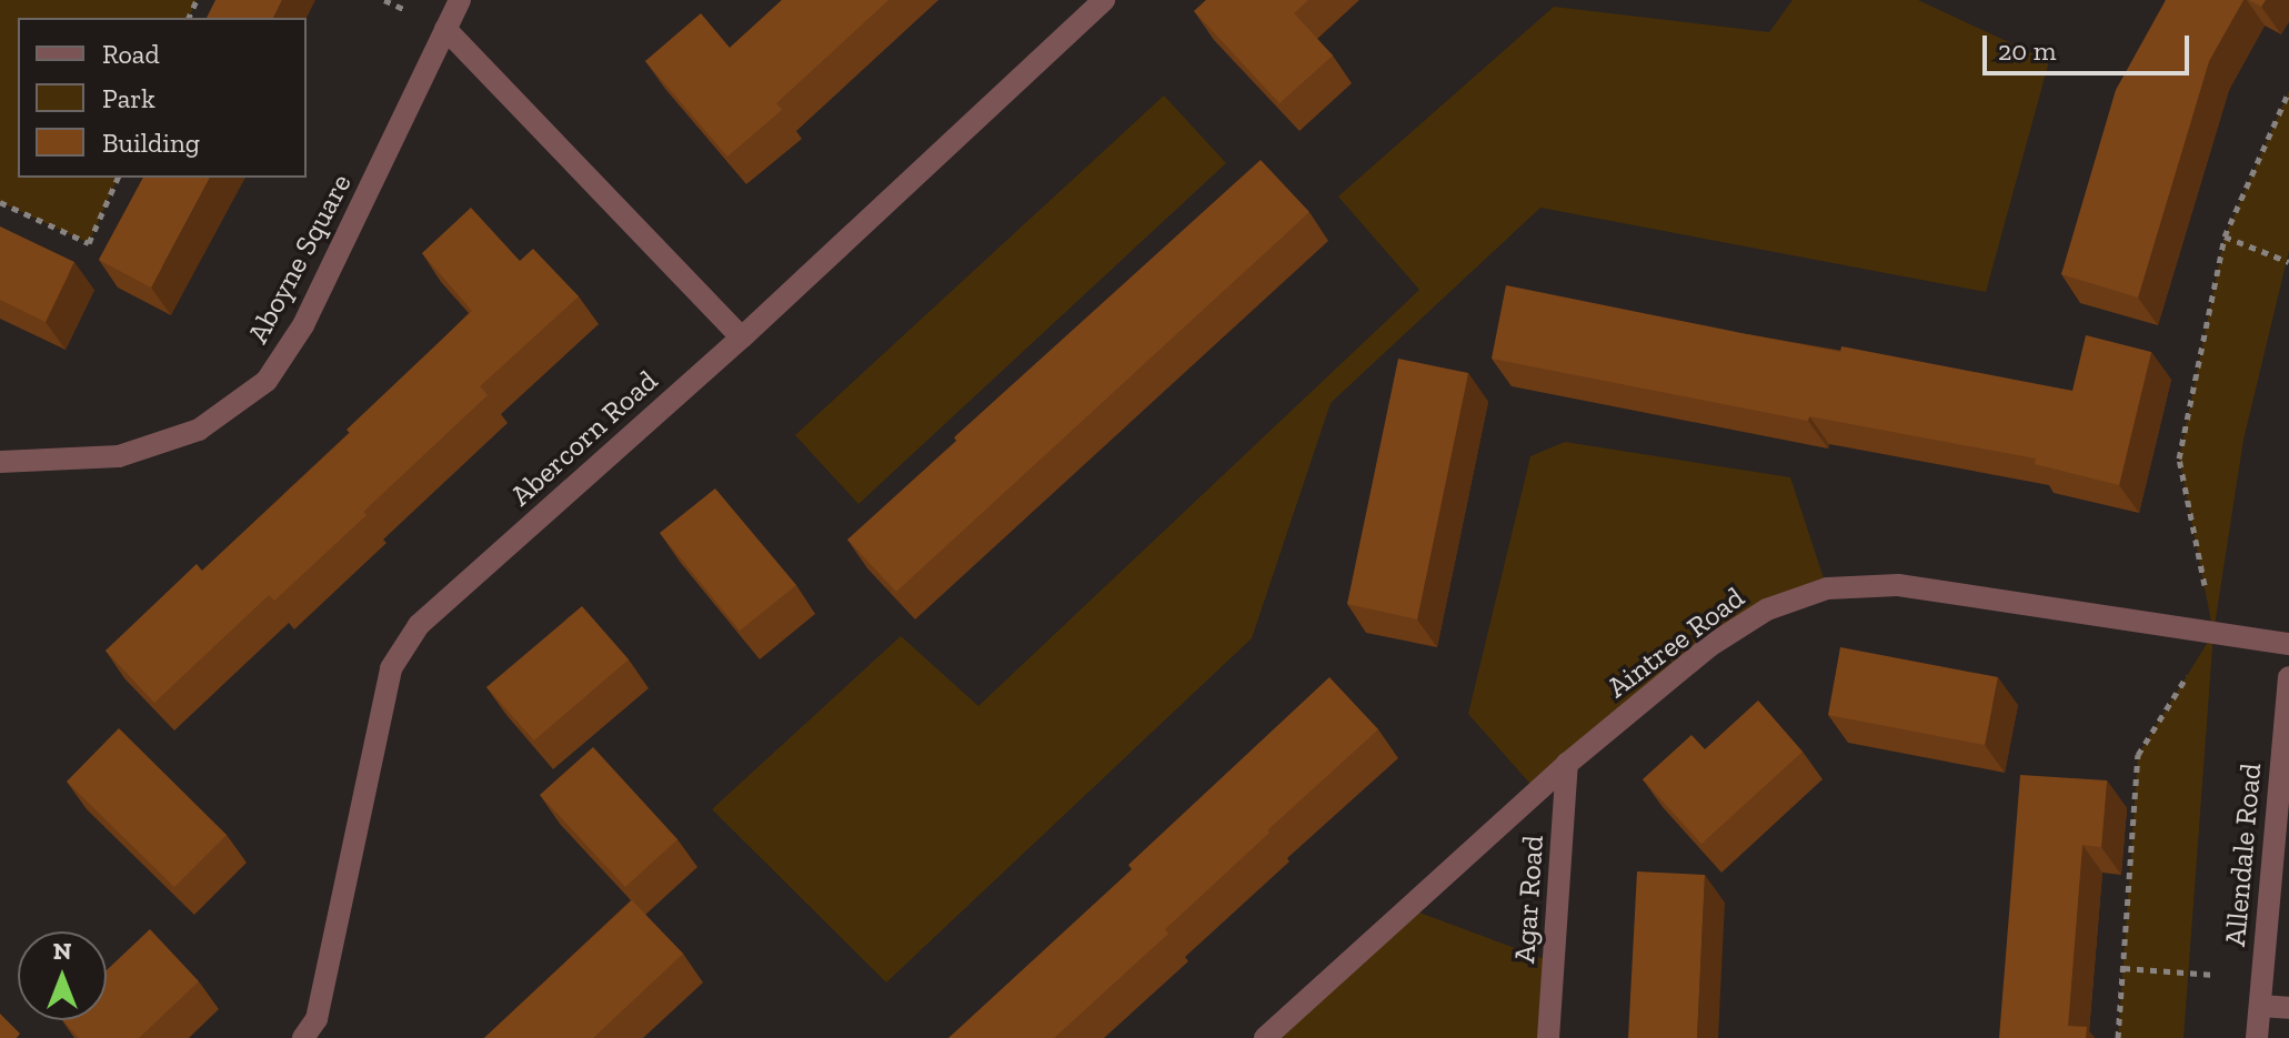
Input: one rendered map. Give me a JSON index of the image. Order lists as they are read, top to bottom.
{
  "streets": {
    "street": [
      "Aboyne Square",
      "Abercorn Road",
      "Aintree Road",
      "Allendale Road",
      "Agar Road"
    ]
  },
  "crossings": [
    ["Aintree Road", "Agar Road"]
  ],
  "legend": ["Road", "Park", "Building"],
  "scale_bar": "20 m",
  "north": "top"
}
